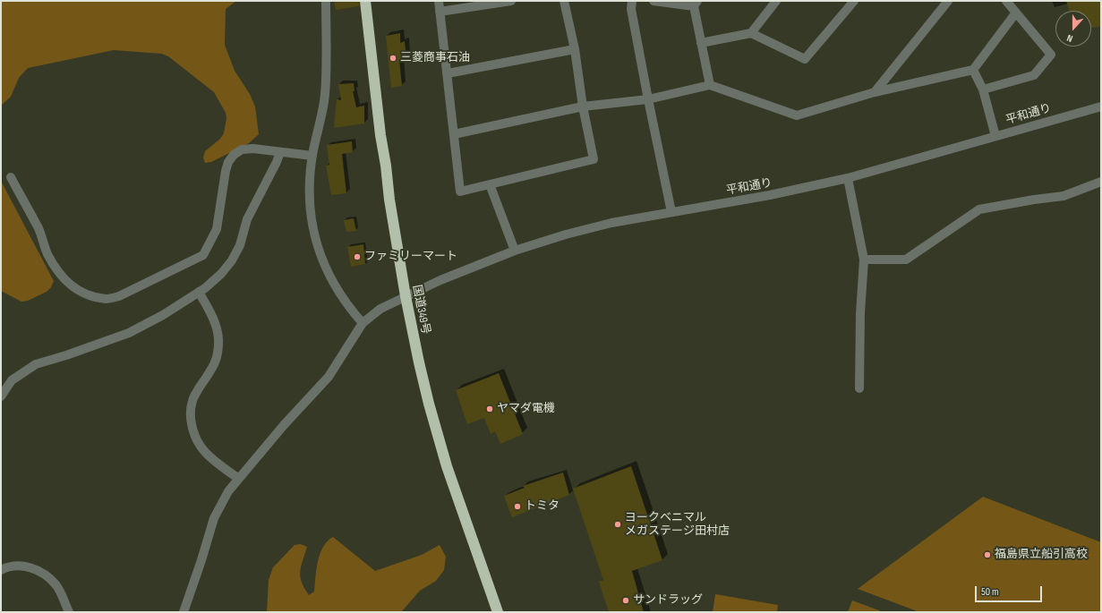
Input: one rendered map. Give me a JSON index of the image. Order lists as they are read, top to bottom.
{
  "streets": {
    "highway": ["国道349号"],
    "street": ["平和通り"]
  },
  "crossings": [
    ["平和通り", "国道349号"]
  ],
  "places": [
    "三菱商事石油",
    "ファミリーマート",
    "ヤマダ電機",
    "トミタ",
    "ヨークベニマル メガステージ田村店",
    "福島県立船引高校",
    "サンドラッグ"
  ],
  "scale_bar": "50 m",
  "north": "bottom"
}
